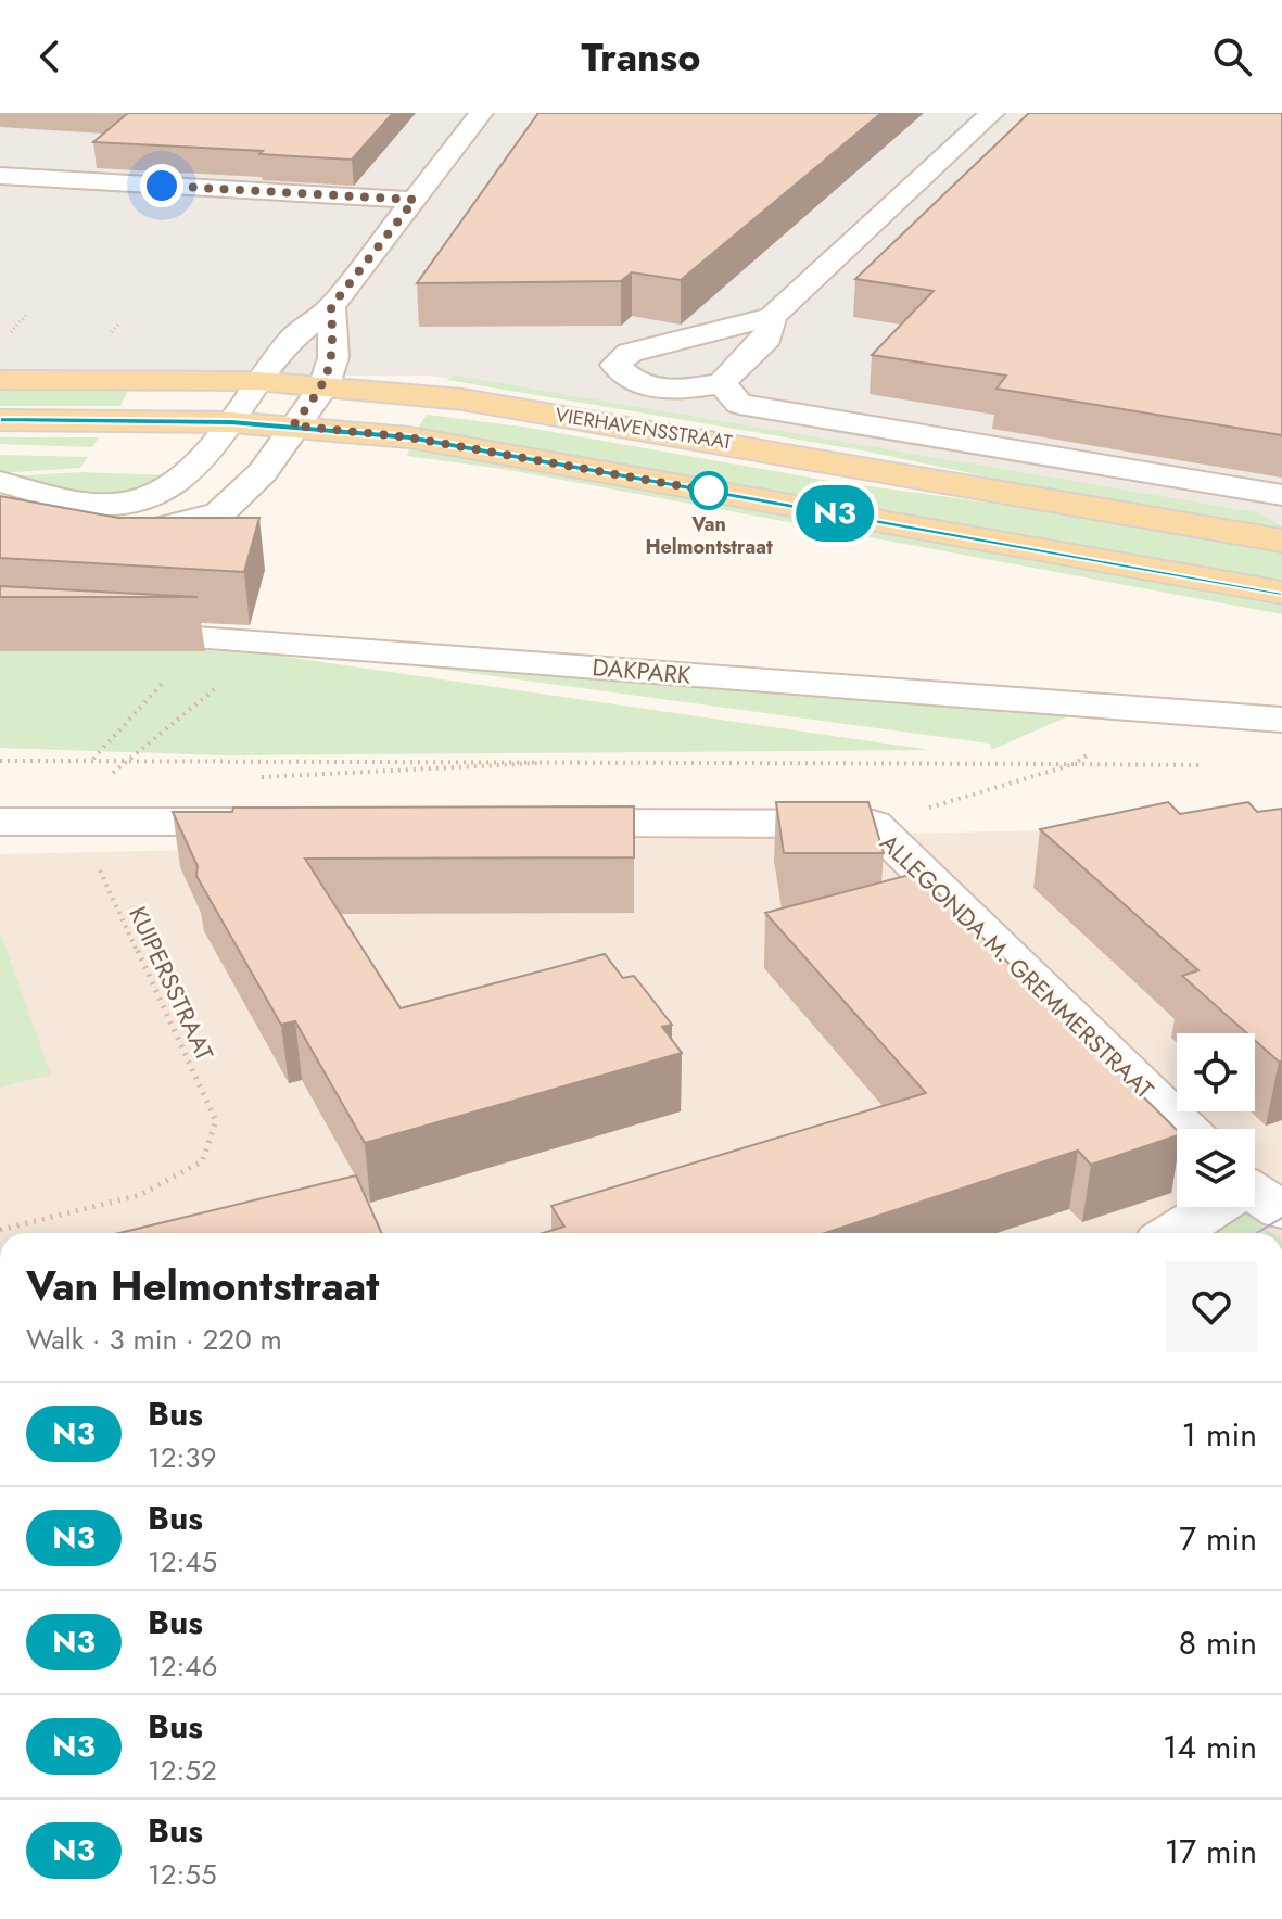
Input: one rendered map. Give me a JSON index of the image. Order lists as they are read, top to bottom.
{
  "streets": {
    "main road": ["VIERHAVENSSTRAAT"],
    "street": ["DAKPARK", "ALLEGONDA M. GREMMERSTRAAT"],
    "path": ["KUIPERSSTRAAT"]
  },
  "places": ["Van Helmontstraat"],
  "lines": ["bus line N3"],
  "page": {
    "header": "Transo",
    "on_map": "N3",
    "heading": ["Van Helmontstraat", "Walk · 3 min · 220 m"],
    "list": [
      {
        "mark": "N3",
        "name": "Bus",
        "note": "12:39",
        "value": "1 min"
      },
      {
        "mark": "N3",
        "name": "Bus",
        "note": "12:45",
        "value": "7 min"
      },
      {
        "mark": "N3",
        "name": "Bus",
        "note": "12:46",
        "value": "8 min"
      },
      {
        "mark": "N3",
        "name": "Bus",
        "note": "12:52",
        "value": "14 min"
      },
      {
        "mark": "N3",
        "name": "Bus",
        "note": "12:55",
        "value": "17 min"
      }
    ]
  }
}
